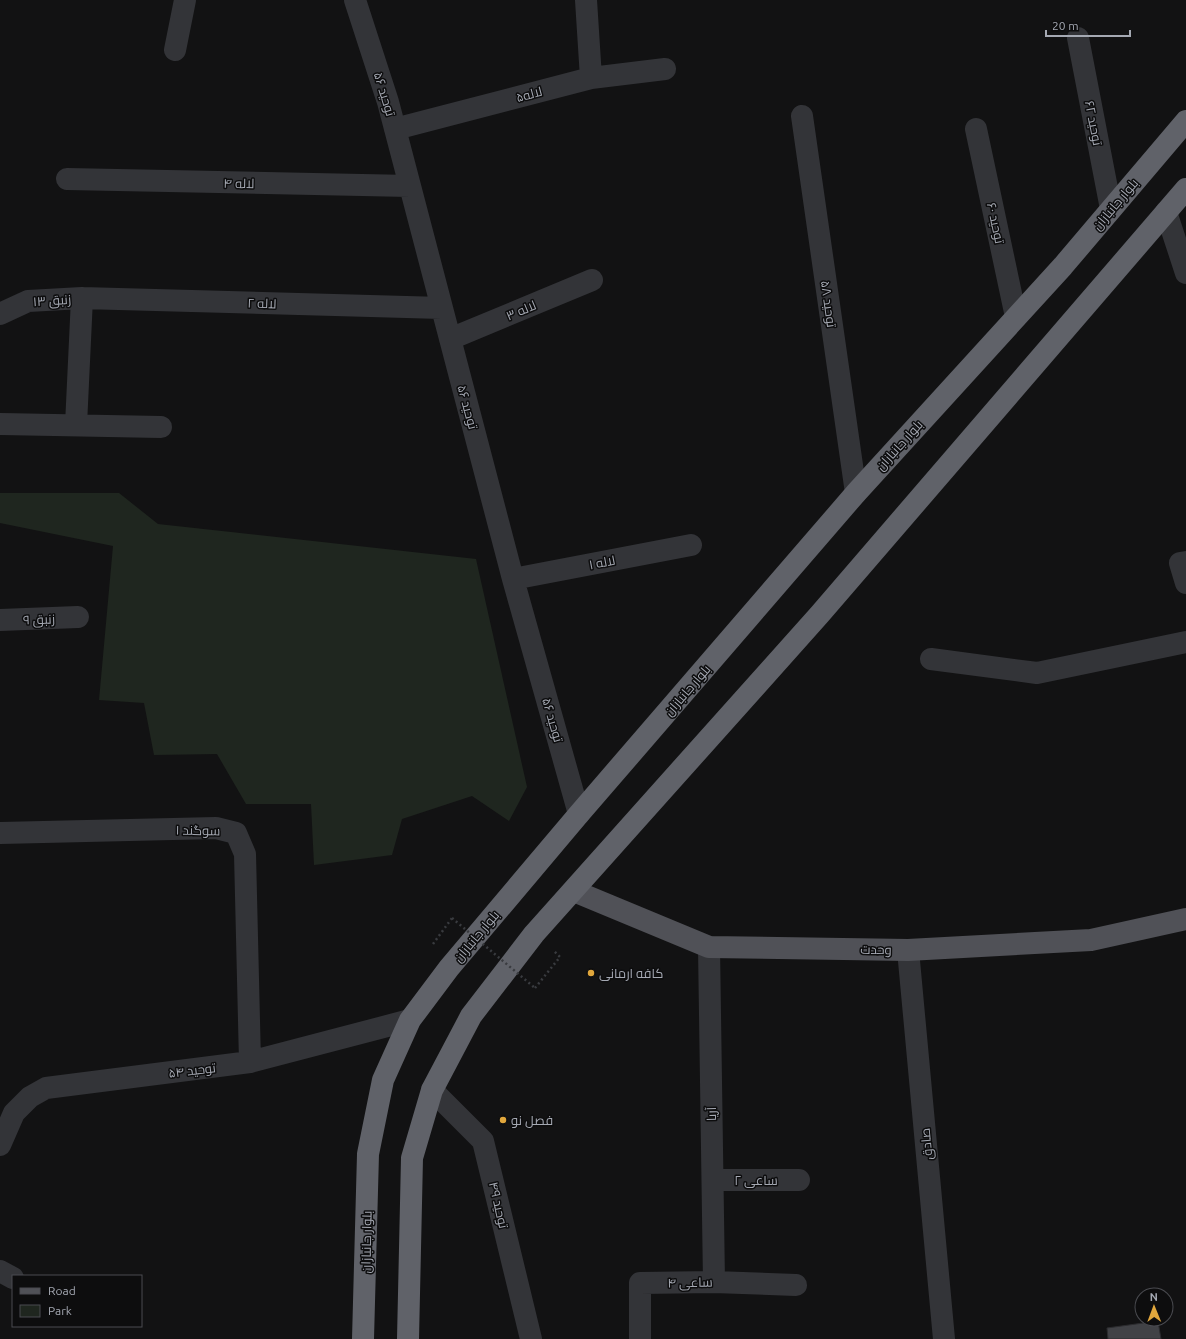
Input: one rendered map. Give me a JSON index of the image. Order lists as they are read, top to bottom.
{
  "streets": {
    "highway": ["بلوار جانبازان"],
    "main road": ["وحدت"],
    "street": [
      "توحید ۵۶",
      "لاله۵",
      "توحید ۶۲",
      "لاله ۴",
      "توحید ۶۰",
      "زنبق ۱۳",
      "لاله ۲",
      "توحید ۵۸",
      "لاله ۳",
      "لاله ۱",
      "زنبق ۹",
      "سوگند ۱",
      "توحید ۵۴",
      "آریا",
      "صادق",
      "ساعی ۲",
      "توحید ۴۹",
      "ساعی ۴"
    ]
  },
  "crossings": [
    ["توحید ۵۶", "لاله۵"],
    ["توحید ۵۶", "لاله ۴"],
    ["توحید ۵۶", "بلوار جانبازان"],
    ["توحید ۵۶", "لاله ۲"],
    ["توحید ۵۶", "لاله ۳"],
    ["توحید ۵۶", "لاله ۱"],
    ["توحید ۶۲", "بلوار جانبازان"],
    ["بلوار جانبازان", "توحید ۶۰"],
    ["بلوار جانبازان", "توحید ۵۸"],
    ["بلوار جانبازان", "توحید ۵۴"],
    ["زنبق ۱۳", "لاله ۲"],
    ["سوگند ۱", "توحید ۵۴"],
    ["وحدت", "آریا"],
    ["وحدت", "صادق"],
    ["آریا", "ساعی ۲"],
    ["آریا", "ساعی ۴"]
  ],
  "places": ["کافه ارمانی", "فصل نو"],
  "legend": ["Road", "Park"],
  "scale_bar": "20 m",
  "north": "top"
}
